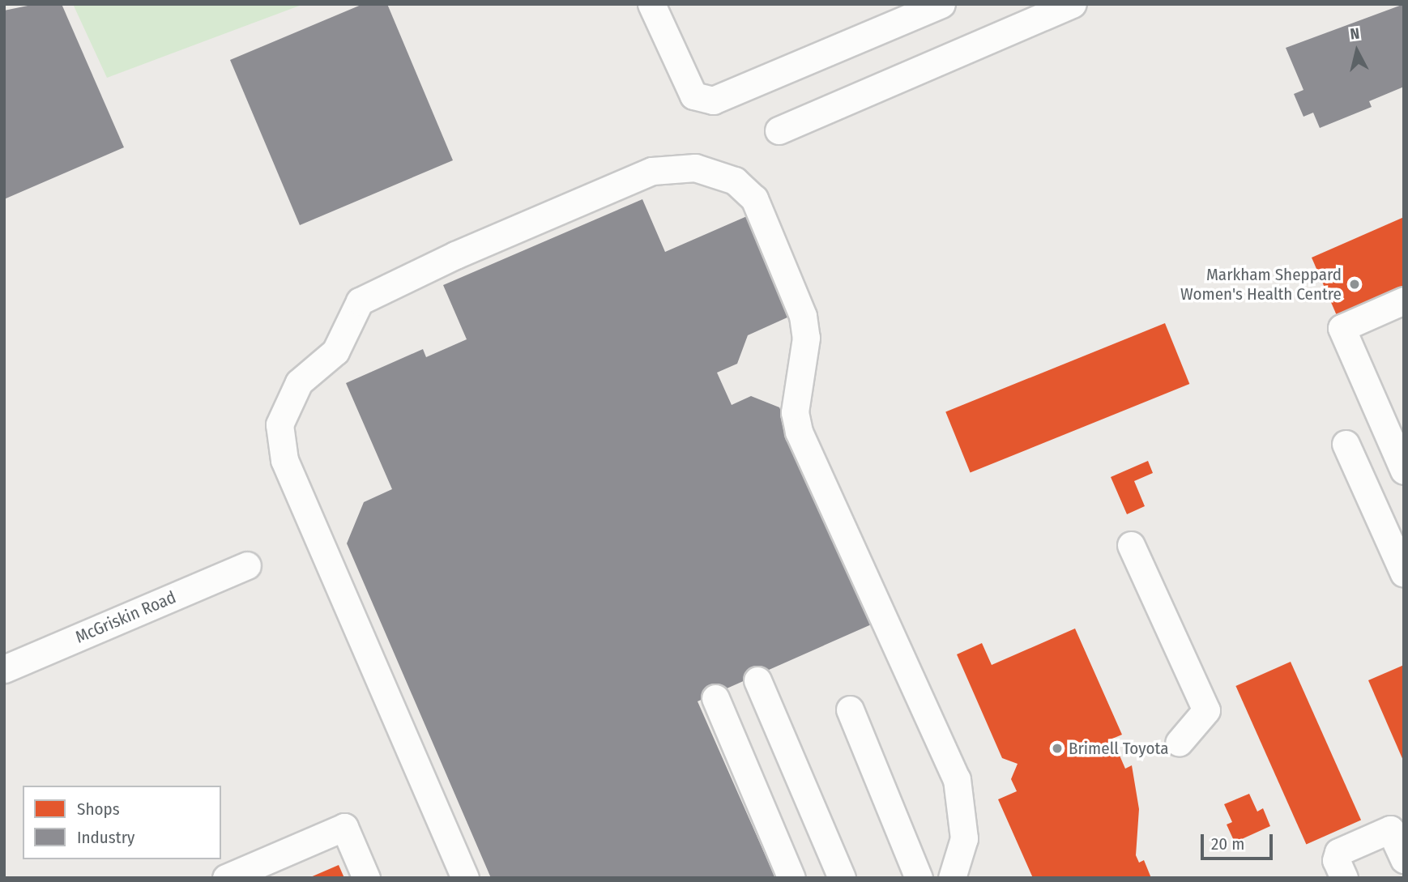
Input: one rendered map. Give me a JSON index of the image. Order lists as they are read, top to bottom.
{
  "streets": {
    "street": ["McGriskin Road"]
  },
  "places": ["Markham Sheppard Women's Health Centre", "Brimell Toyota"],
  "legend": ["Shops", "Industry"],
  "scale_bar": "20 m",
  "north": "top"
}
